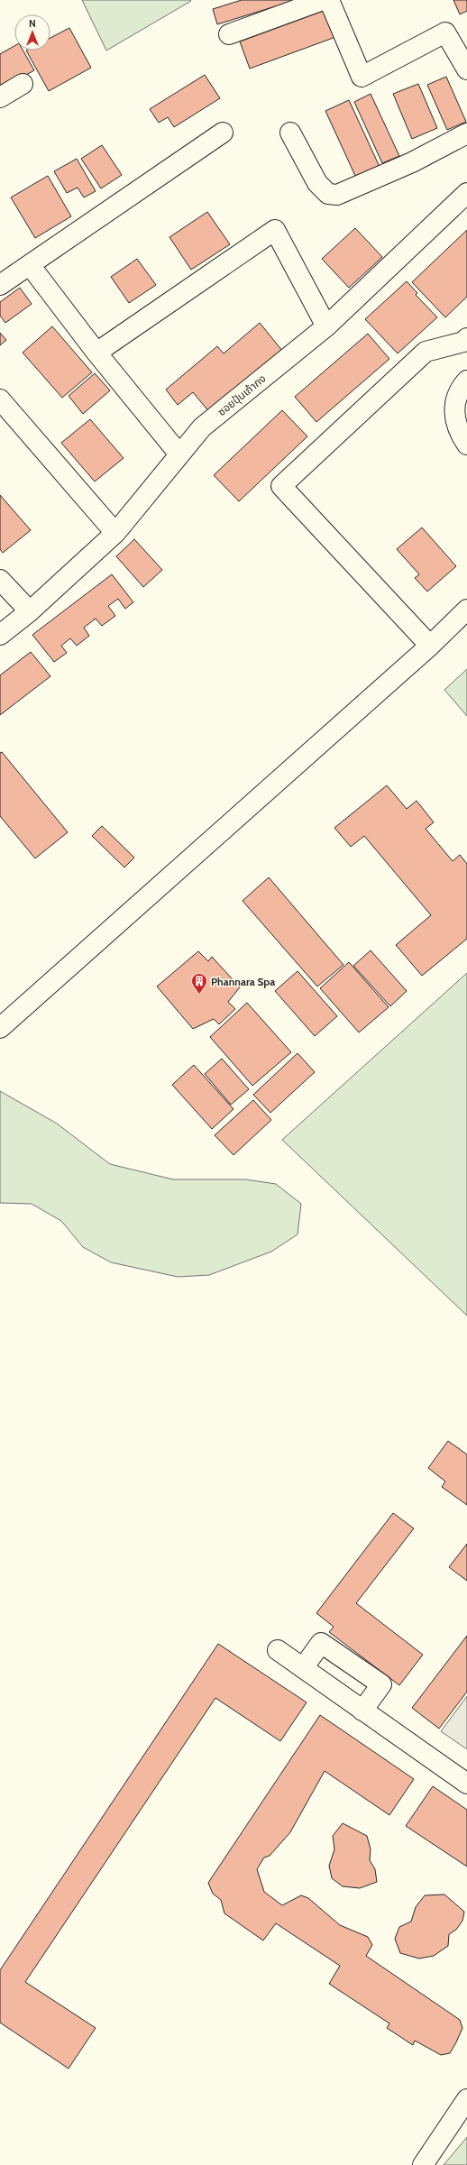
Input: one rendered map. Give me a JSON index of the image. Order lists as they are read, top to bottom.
{
  "streets": {
    "street": ["ซอยปุ้นเถ้ากง"]
  },
  "places": {
    "building": ["Phannara Spa"]
  },
  "north": "top"
}
